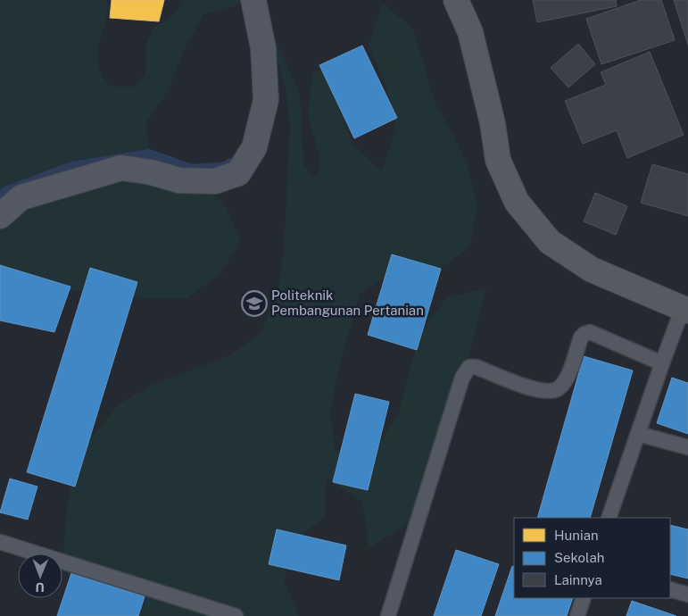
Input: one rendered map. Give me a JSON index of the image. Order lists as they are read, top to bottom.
{
  "places": {
    "school or university": ["Politeknik Pembangunan Pertanian"]
  },
  "legend": ["Hunian", "Sekolah", "Lainnya"],
  "north": "bottom"
}
